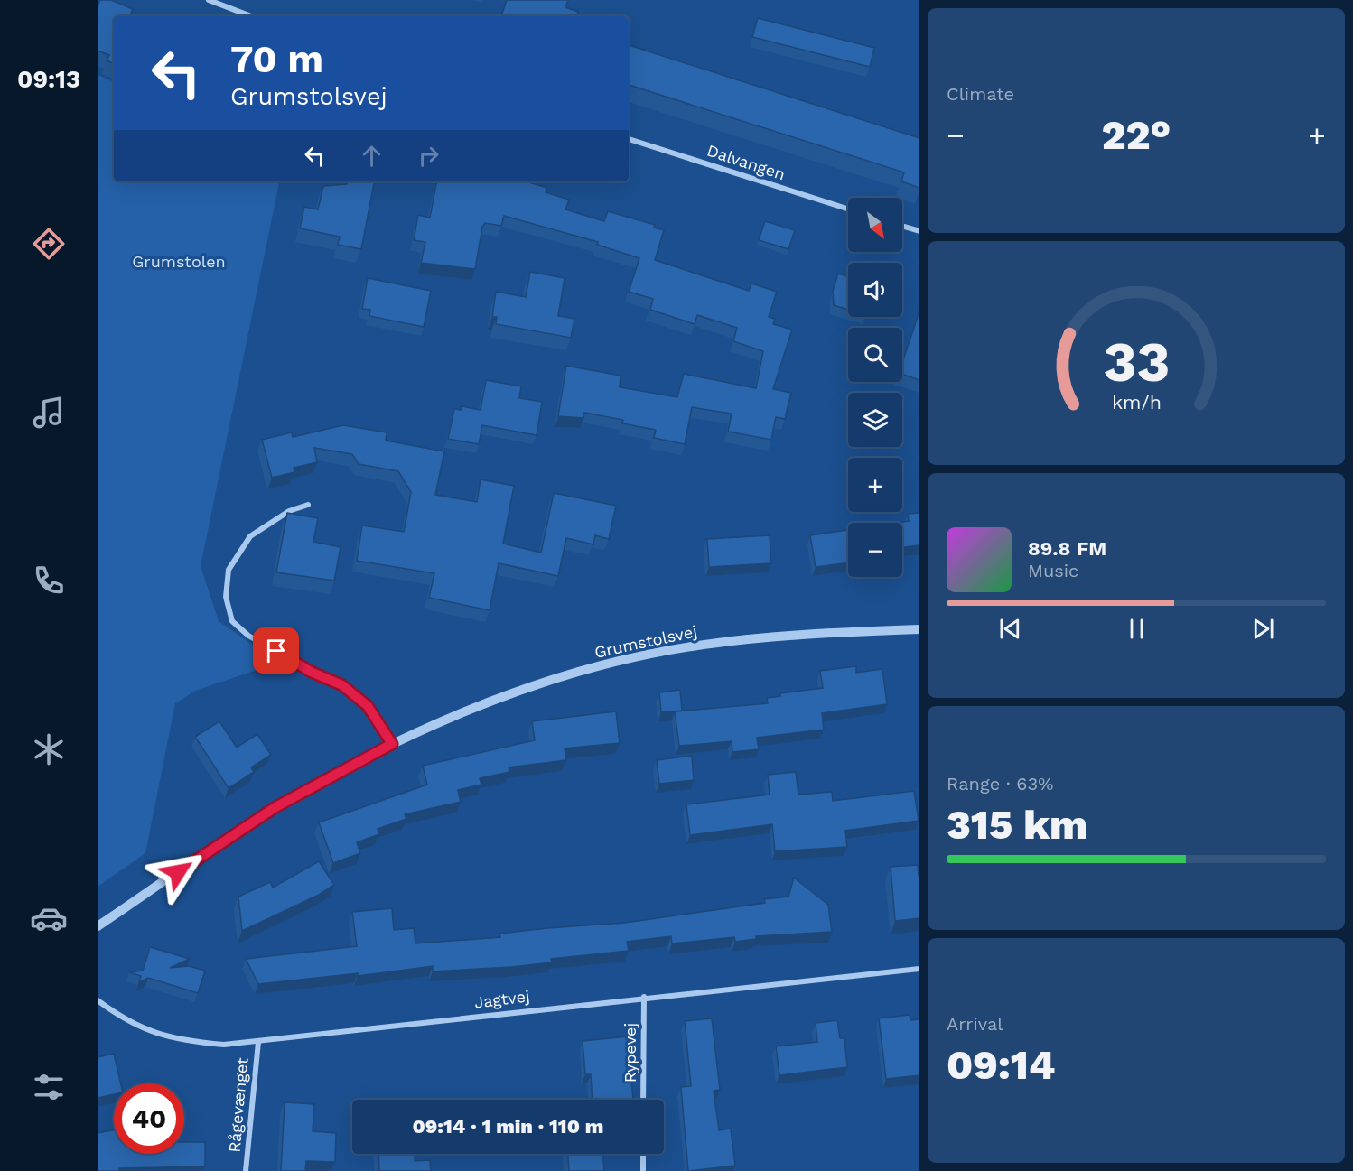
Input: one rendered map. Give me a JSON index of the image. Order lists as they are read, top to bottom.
{
  "streets": {
    "street": [
      "Dalvangen",
      "Grumstolsvej",
      "Jagtvej",
      "Rypevej",
      "Rågevænget"
    ]
  },
  "crossings": [
    ["Jagtvej", "Rypevej"],
    ["Jagtvej", "Rågevænget"]
  ],
  "parks": ["Grumstolen"],
  "north": "bottom right",
  "page": {
    "tabs": "09:13",
    "tile": [
      "Climate",
      ["Range · 63%", "315 km"],
      ["Arrival", "09:14"]
    ],
    "turn": ["70 m", "Grumstolsvej"],
    "heat": ["−", "22°", "+"],
    "map_buttons": ["+", "−"],
    "song": ["89.8 FM", "Music"],
    "limit": "40",
    "trip": "09:14 · 1 min · 110 m",
    "gauge": ["33", "km/h"]
  }
}
